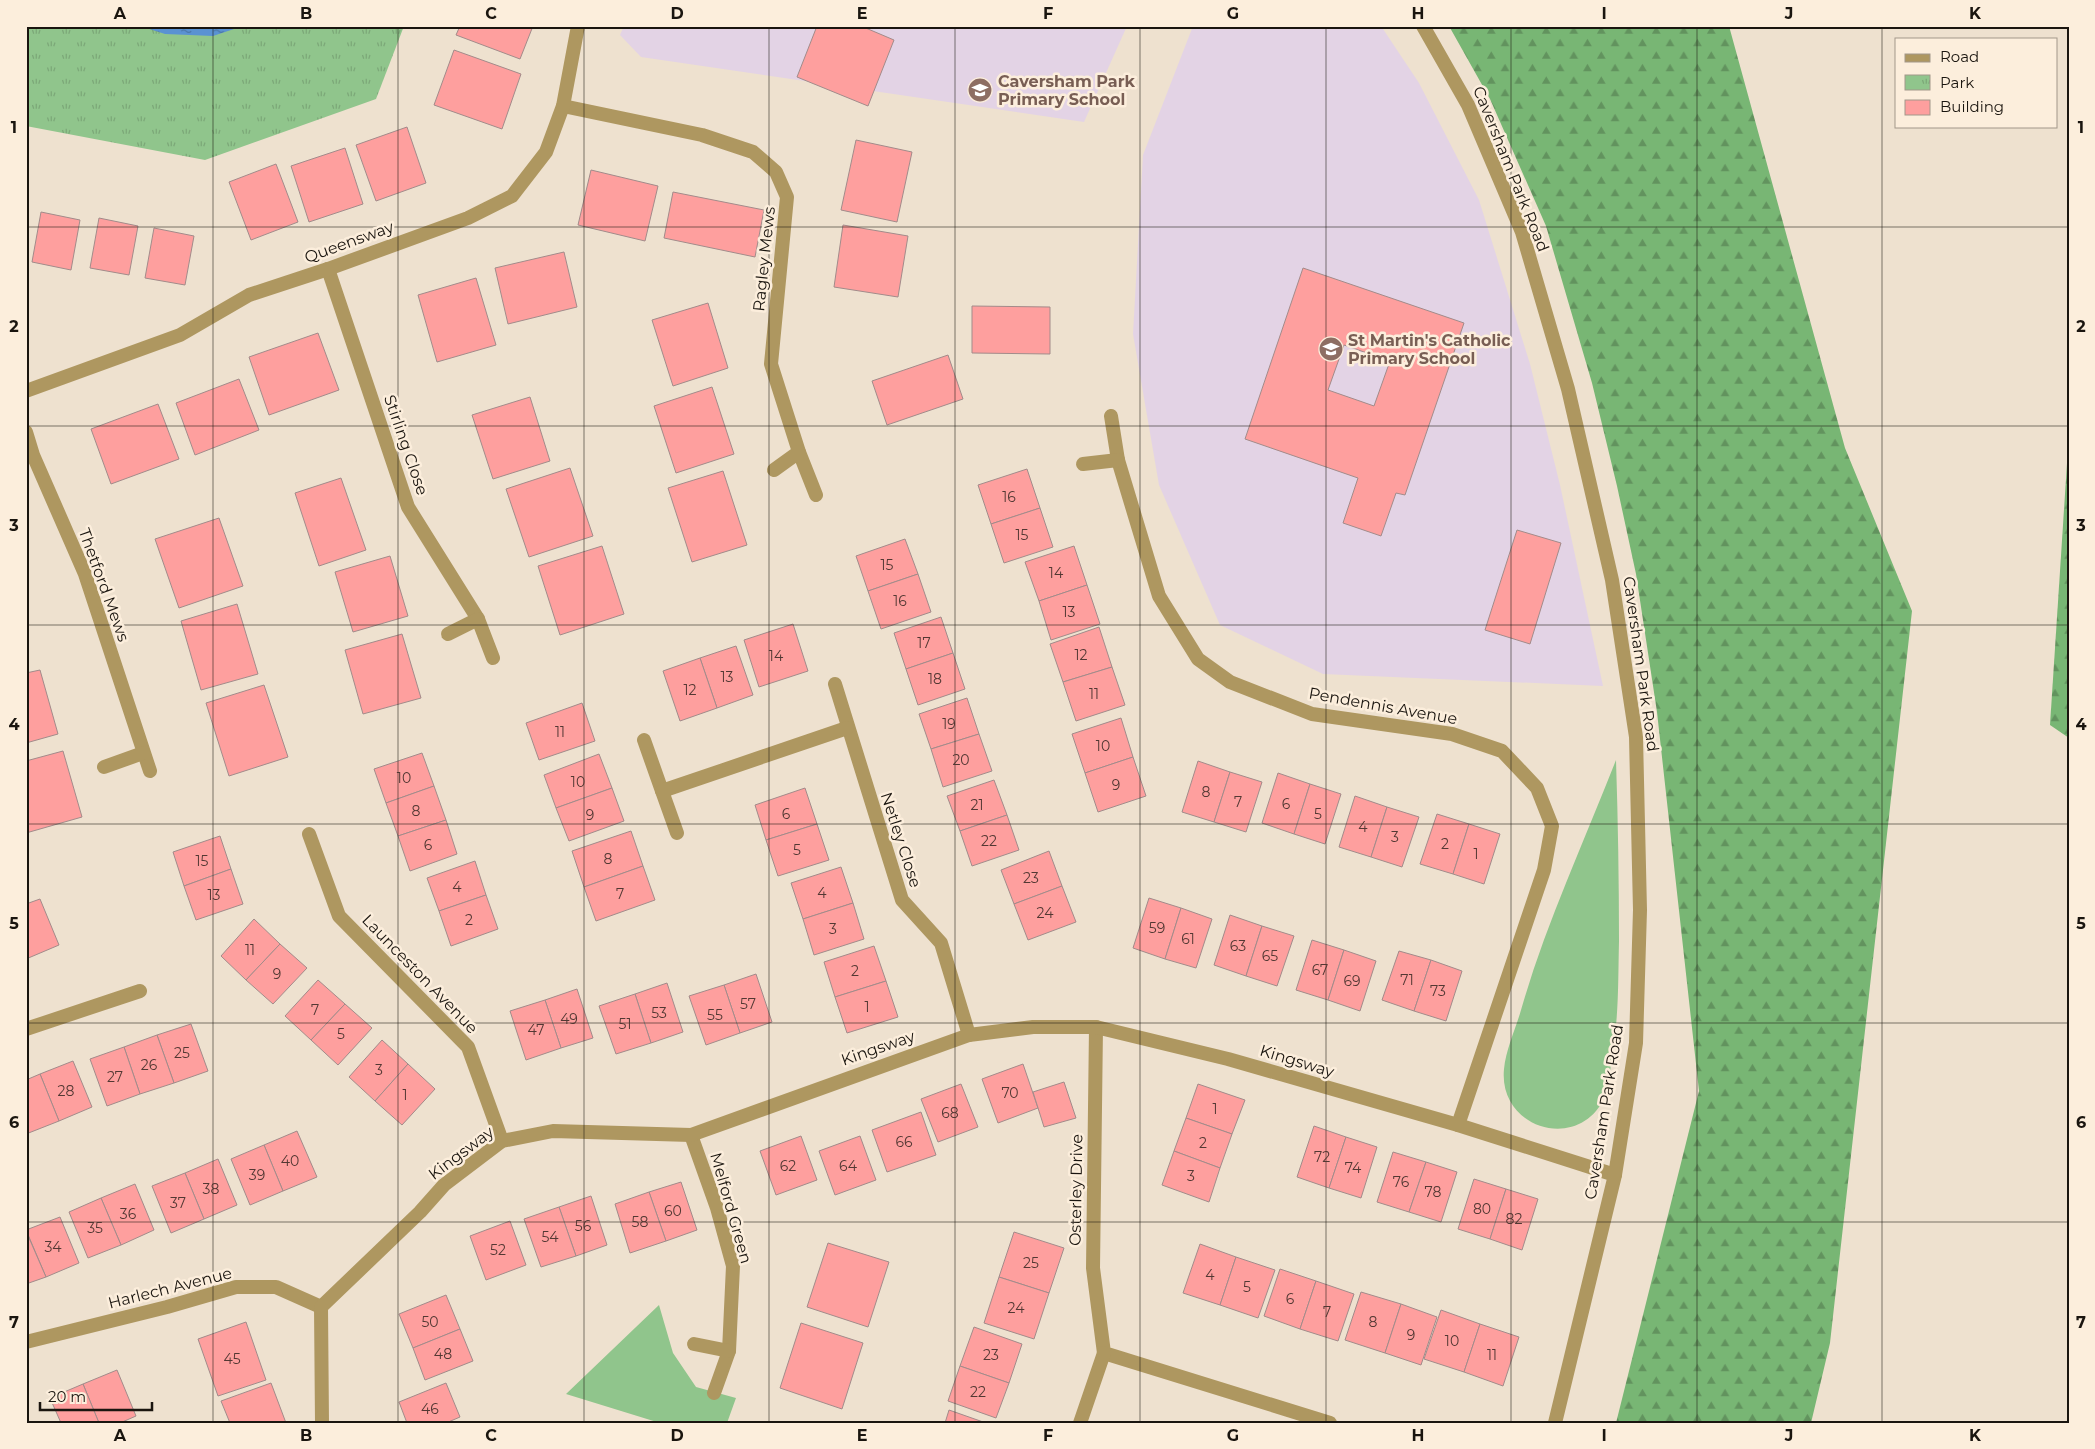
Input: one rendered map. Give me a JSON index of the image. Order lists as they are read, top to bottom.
{
  "streets": {
    "street": [
      "Caversham Park Road",
      "Queensway",
      "Ragley Mews",
      "Stirling Close",
      "Thetford Mews",
      "Pendennis Avenue",
      "Netley Close",
      "Launceston Avenue",
      "Kingsway",
      "Osterley Drive",
      "Melford Green",
      "Harlech Avenue"
    ]
  },
  "crossings": [
    ["Caversham Park Road", "Kingsway"],
    ["Queensway", "Ragley Mews"],
    ["Queensway", "Stirling Close"],
    ["Pendennis Avenue", "Kingsway"],
    ["Netley Close", "Kingsway"],
    ["Launceston Avenue", "Kingsway"],
    ["Kingsway", "Osterley Drive"],
    ["Kingsway", "Melford Green"],
    ["Kingsway", "Harlech Avenue"]
  ],
  "places": {
    "school or university": ["Caversham Park Primary School", "St Martin's Catholic Primary School"]
  },
  "house_numbers": [
    "16",
    "15",
    "15",
    "14",
    "16",
    "13",
    "17",
    "12",
    "14",
    "13",
    "18",
    "12",
    "11",
    "19",
    "11",
    "10",
    "20",
    "10",
    "10",
    "9",
    "8",
    "7",
    "6",
    "21",
    "8",
    "6",
    "5",
    "9",
    "4",
    "3",
    "22",
    "2",
    "6",
    "5",
    "1",
    "8",
    "15",
    "23",
    "4",
    "4",
    "7",
    "13",
    "24",
    "2",
    "59",
    "3",
    "61",
    "63",
    "11",
    "65",
    "67",
    "2",
    "9",
    "71",
    "69",
    "73",
    "57",
    "1",
    "7",
    "53",
    "55",
    "49",
    "51",
    "47",
    "5",
    "25",
    "26",
    "3",
    "27",
    "28",
    "70",
    "1",
    "1",
    "68",
    "66",
    "2",
    "72",
    "40",
    "62",
    "64",
    "74",
    "39",
    "3",
    "76",
    "38",
    "78",
    "37",
    "80",
    "60",
    "36",
    "82",
    "58",
    "56",
    "35",
    "54",
    "34",
    "52",
    "25",
    "4",
    "5",
    "6",
    "24",
    "7",
    "50",
    "8",
    "9",
    "10",
    "48",
    "23",
    "11",
    "45",
    "22",
    "46"
  ],
  "legend": ["Road", "Park", "Building"],
  "scale_bar": "20 m",
  "grid": {
    "columns": [
      "A",
      "B",
      "C",
      "D",
      "E",
      "F",
      "G",
      "H",
      "I",
      "J",
      "K"
    ],
    "rows": [
      "1",
      "2",
      "3",
      "4",
      "5",
      "6",
      "7"
    ]
  }
}
